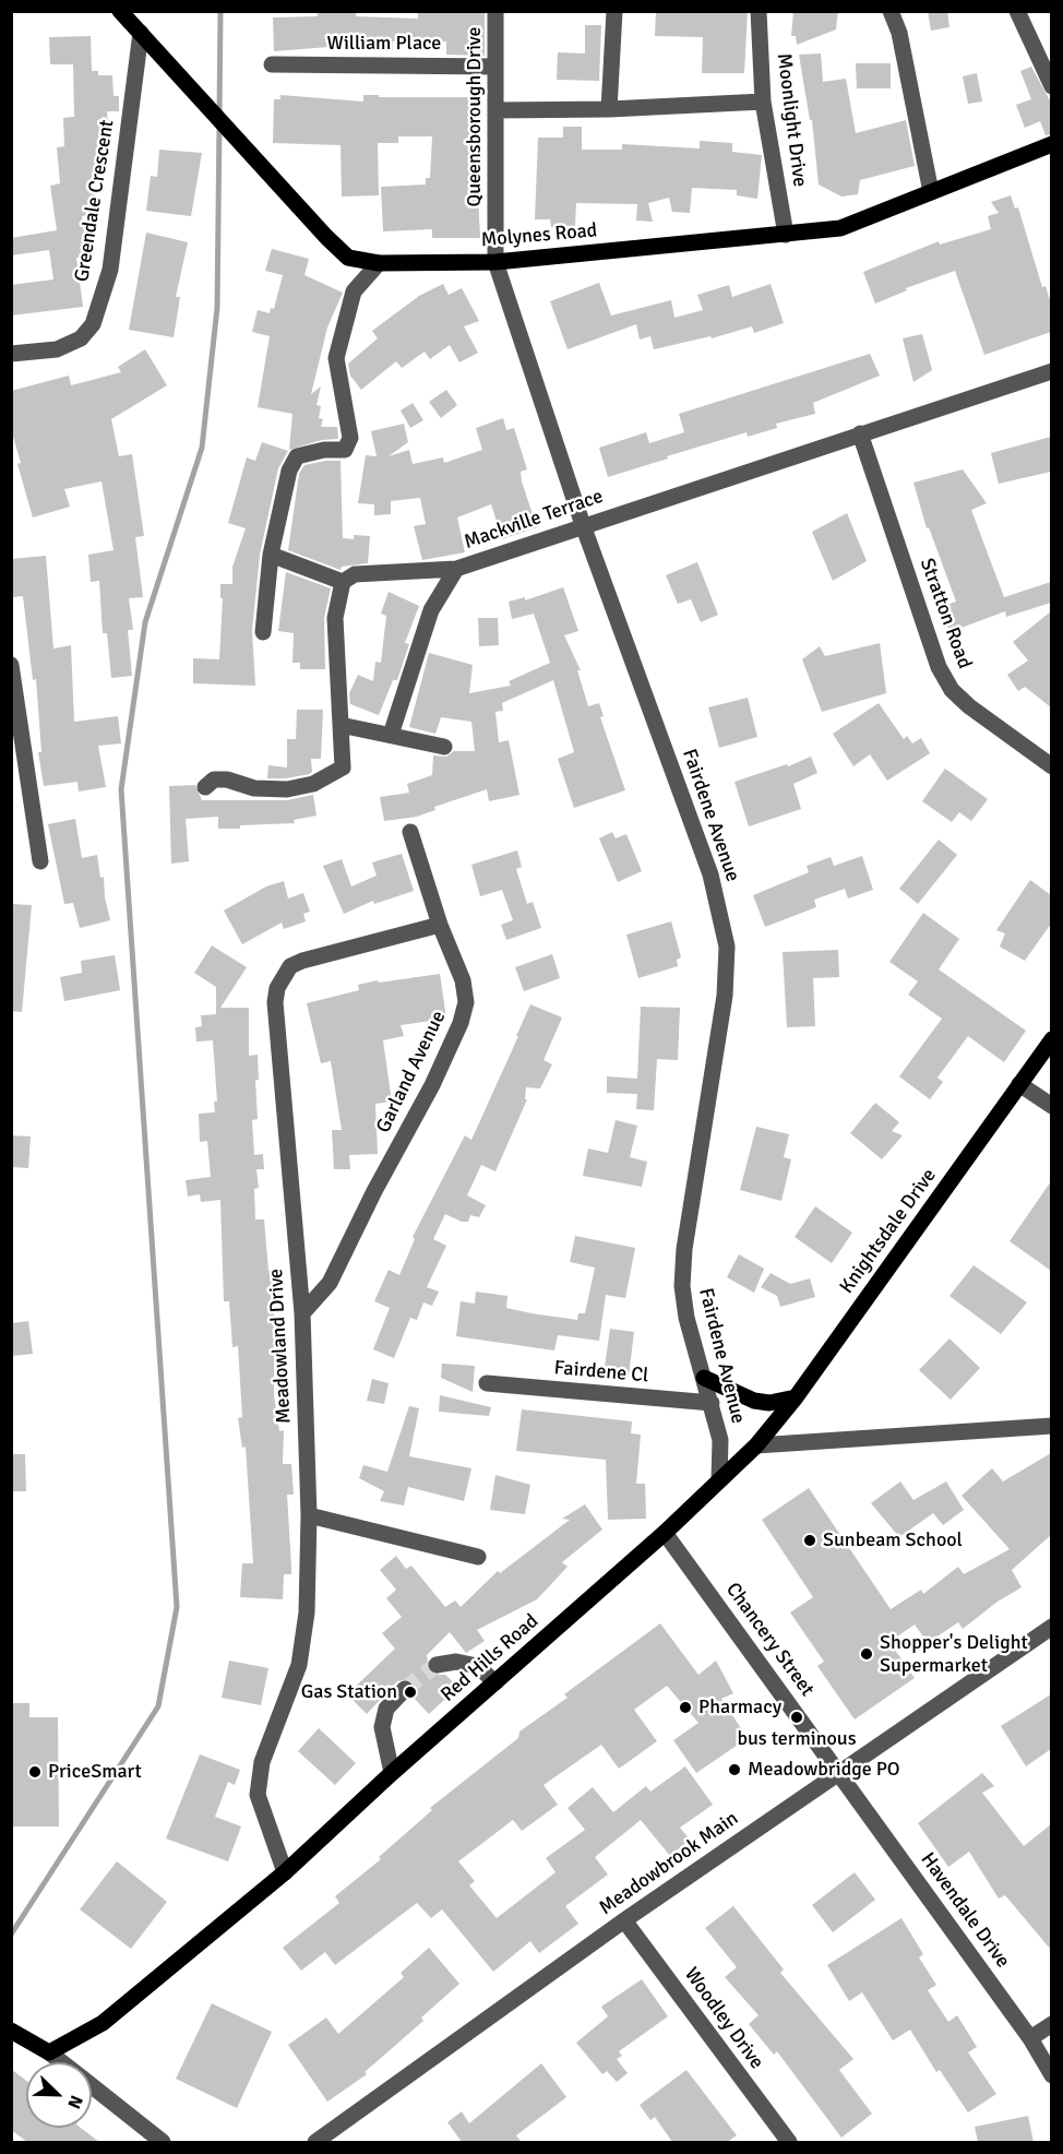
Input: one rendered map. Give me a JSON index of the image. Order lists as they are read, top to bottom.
{
  "streets": {
    "main road": ["Molynes Road", "Knightsdale Drive", "Red Hills Road"],
    "street": [
      "William Place",
      "Queensborough Drive",
      "Moonlight Drive",
      "Greendale Crescent",
      "Mackville Terrace",
      "Stratton Road",
      "Fairdene Avenue",
      "Garland Avenue",
      "Meadowland Drive",
      "Fairdene Cl",
      "Chancery Street",
      "Meadowbrook Main",
      "Havendale Drive",
      "Woodley Drive"
    ]
  },
  "crossings": [
    ["William Place", "Queensborough Drive"],
    ["Queensborough Drive", "Molynes Road"],
    ["Queensborough Drive", "Fairdene Avenue"],
    ["Moonlight Drive", "Molynes Road"],
    ["Greendale Crescent", "Molynes Road"],
    ["Molynes Road", "Fairdene Avenue"],
    ["Mackville Terrace", "Stratton Road"],
    ["Mackville Terrace", "Fairdene Avenue"],
    ["Fairdene Avenue", "Fairdene Cl"],
    ["Fairdene Avenue", "Red Hills Road"],
    ["Garland Avenue", "Meadowland Drive"],
    ["Knightsdale Drive", "Red Hills Road"],
    ["Meadowland Drive", "Red Hills Road"],
    ["Chancery Street", "Red Hills Road"],
    ["Chancery Street", "Meadowbrook Main"],
    ["Chancery Street", "Havendale Drive"],
    ["Meadowbrook Main", "Havendale Drive"],
    ["Meadowbrook Main", "Woodley Drive"]
  ],
  "places": [
    "Sunbeam School",
    "Shopper's Delight Supermarket",
    "Gas Station",
    "Pharmacy",
    "bus terminous",
    "Meadowbridge PO",
    "PriceSmart"
  ],
  "north": "bottom right"
}
